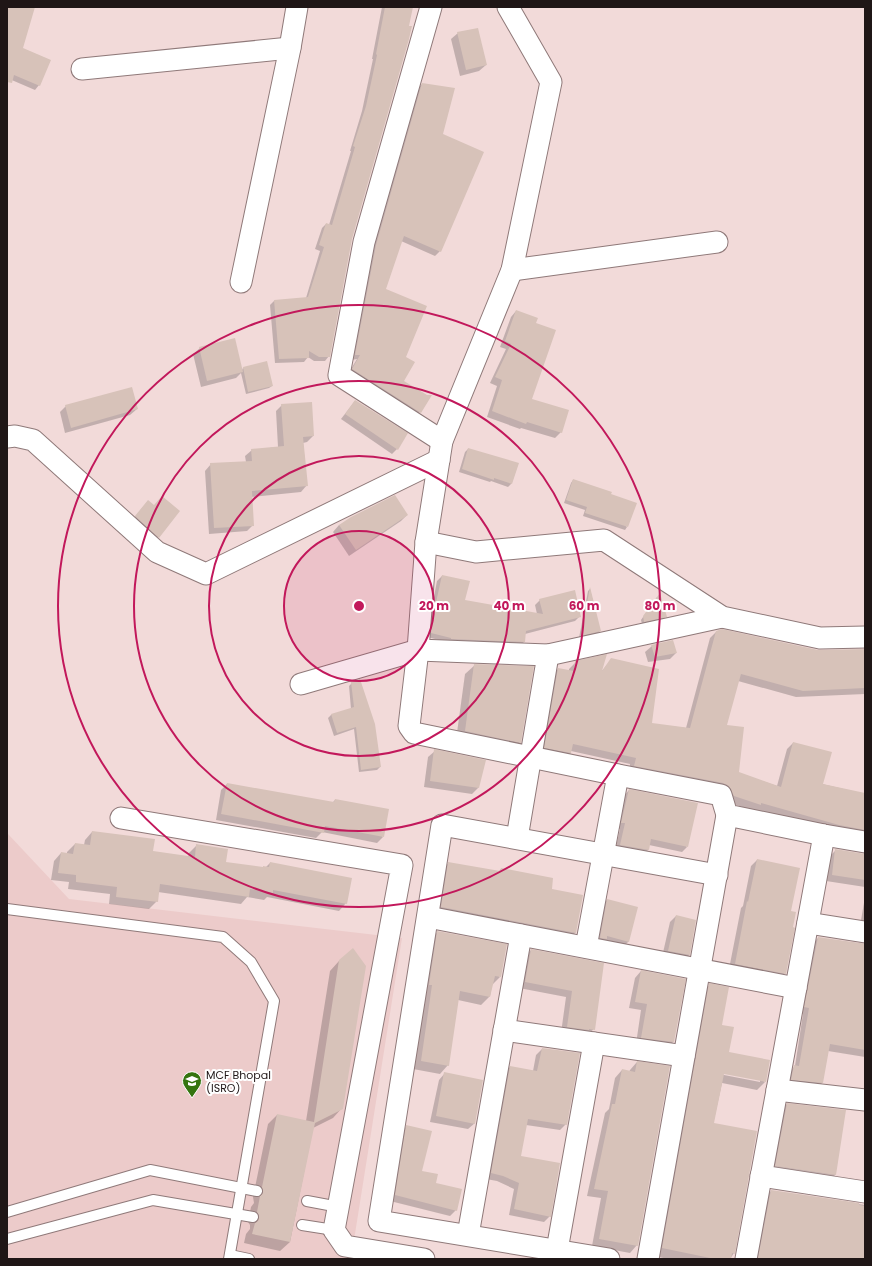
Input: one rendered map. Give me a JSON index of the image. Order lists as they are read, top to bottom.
{
  "places": {
    "school or university": ["MCF Bhopal (ISRO)"]
  },
  "rings": [
    "20 m",
    "40 m",
    "60 m",
    "80 m"
  ]
}
